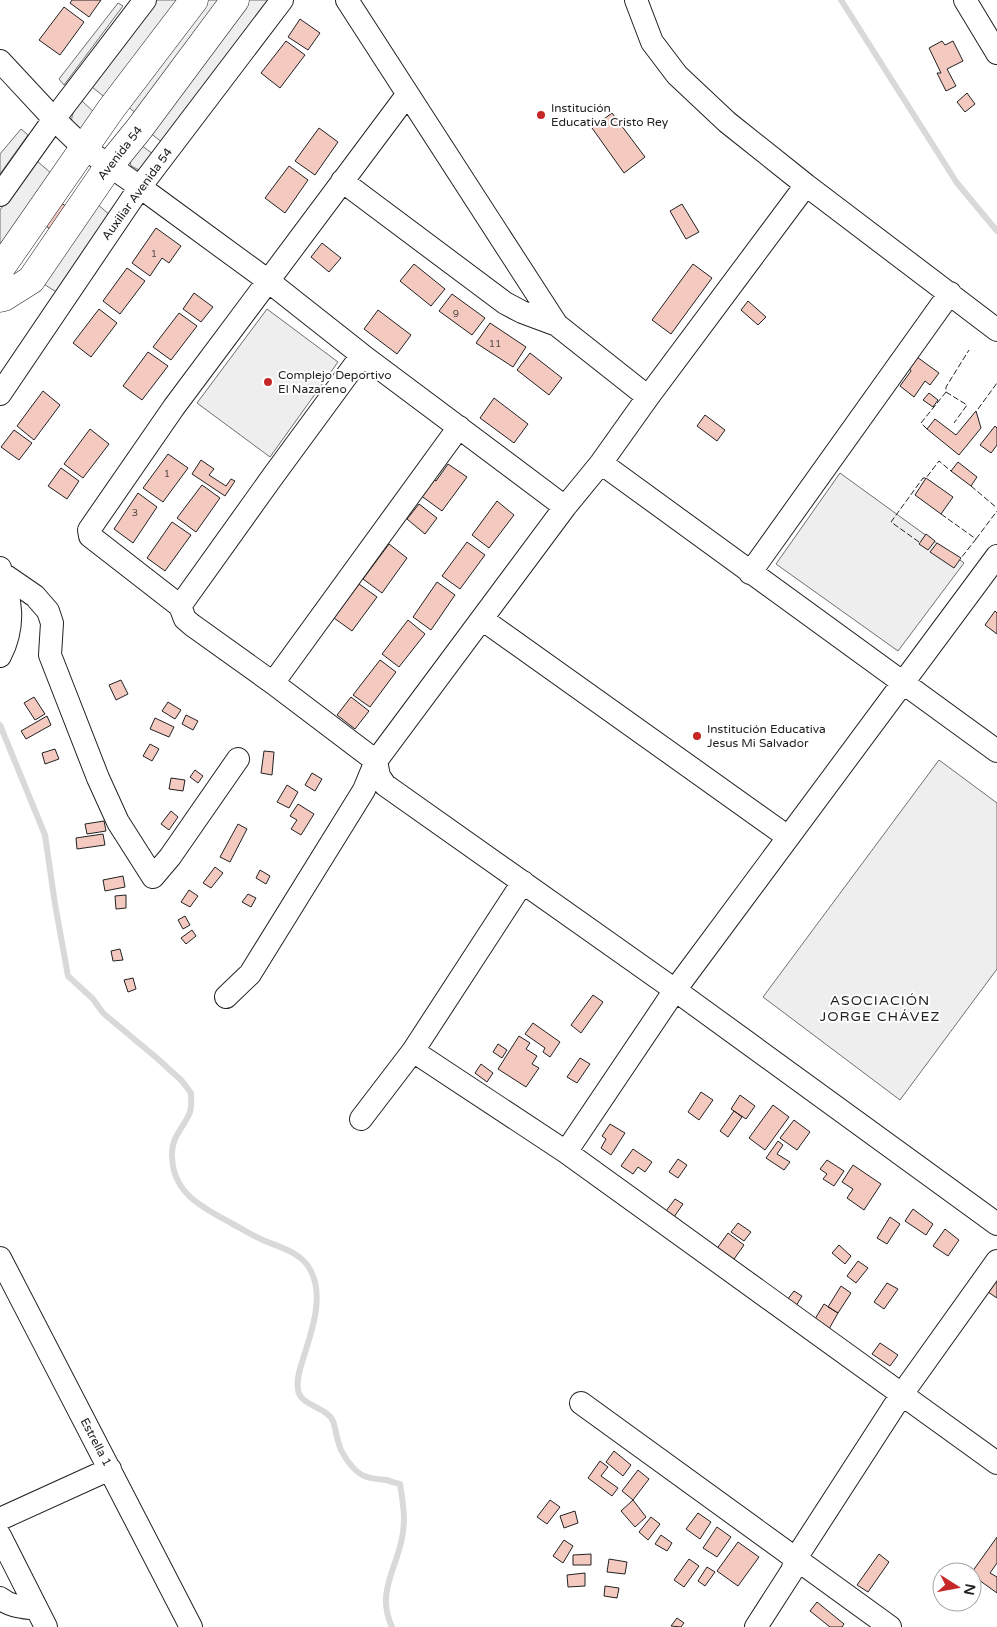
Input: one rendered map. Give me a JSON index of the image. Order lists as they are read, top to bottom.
{
  "streets": {
    "main road": ["Avenida 54"],
    "street": ["Auxiliar Avenida 54", "Estrella 1"]
  },
  "districts": ["ASOCIACIÓN JORGE CHÁVEZ"],
  "places": ["Institución Educativa Cristo Rey", "Complejo Deportivo El Nazareno", "Institución Educativa Jesus Mi Salvador"],
  "house_numbers": [
    "1",
    "9",
    "11",
    "1",
    "3"
  ],
  "north": "right"
}
